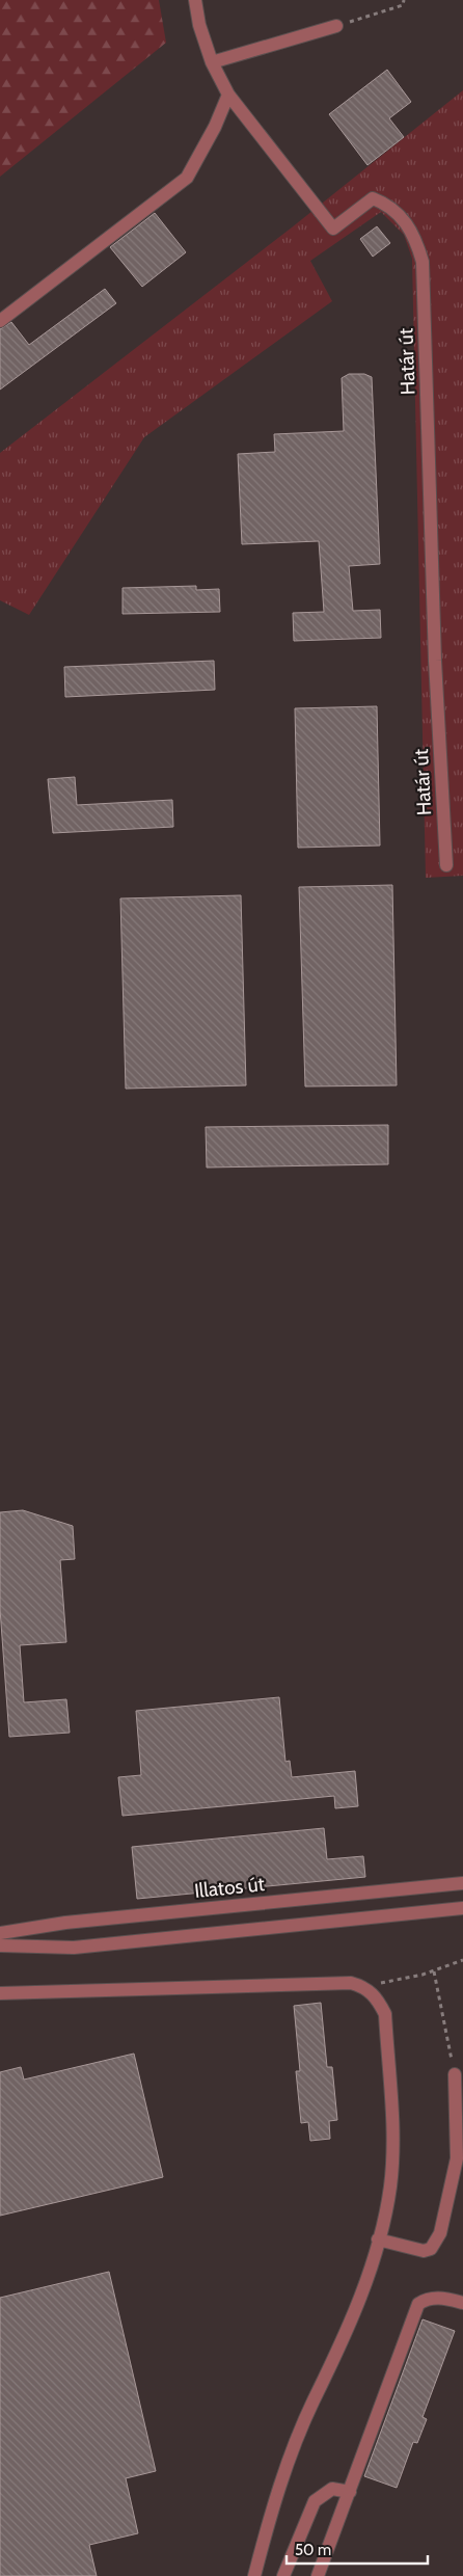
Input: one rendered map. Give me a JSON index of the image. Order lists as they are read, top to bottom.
{
  "streets": {
    "street": ["Határ út", "Illatos út"]
  },
  "scale_bar": "50 m"
}
